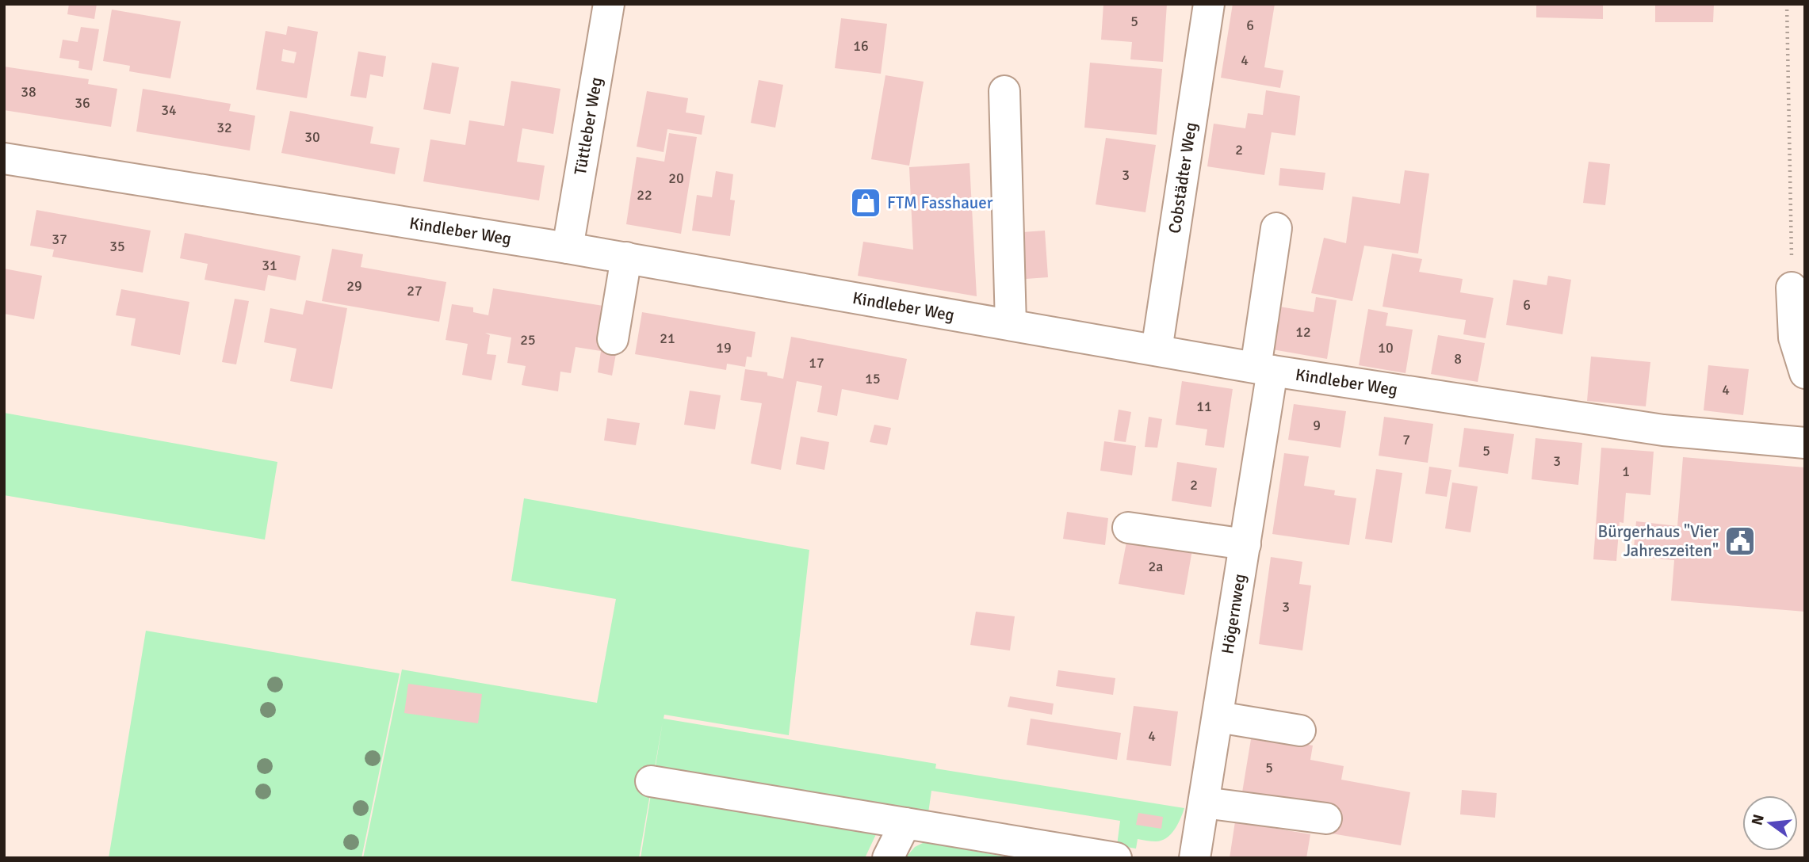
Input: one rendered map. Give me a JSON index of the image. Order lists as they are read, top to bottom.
{
  "streets": {
    "street": [
      "Tüttleber Weg",
      "Cobstädter Weg",
      "Kindleber Weg",
      "Högernweg"
    ]
  },
  "crossings": [
    ["Tüttleber Weg", "Kindleber Weg"],
    ["Cobstädter Weg", "Kindleber Weg"],
    ["Kindleber Weg", "Högernweg"]
  ],
  "places": {
    "shop": ["FTM Fasshauer"],
    "public building": ["Bürgerhaus \"Vier Jahreszeiten\""]
  },
  "house_numbers": [
    "5",
    "6",
    "16",
    "4",
    "38",
    "36",
    "34",
    "32",
    "30",
    "2",
    "3",
    "20",
    "22",
    "37",
    "35",
    "31",
    "29",
    "27",
    "6",
    "12",
    "21",
    "25",
    "19",
    "10",
    "8",
    "17",
    "15",
    "4",
    "11",
    "9",
    "7",
    "5",
    "3",
    "1",
    "2",
    "2a",
    "3",
    "4",
    "5"
  ],
  "north": "left"
}
